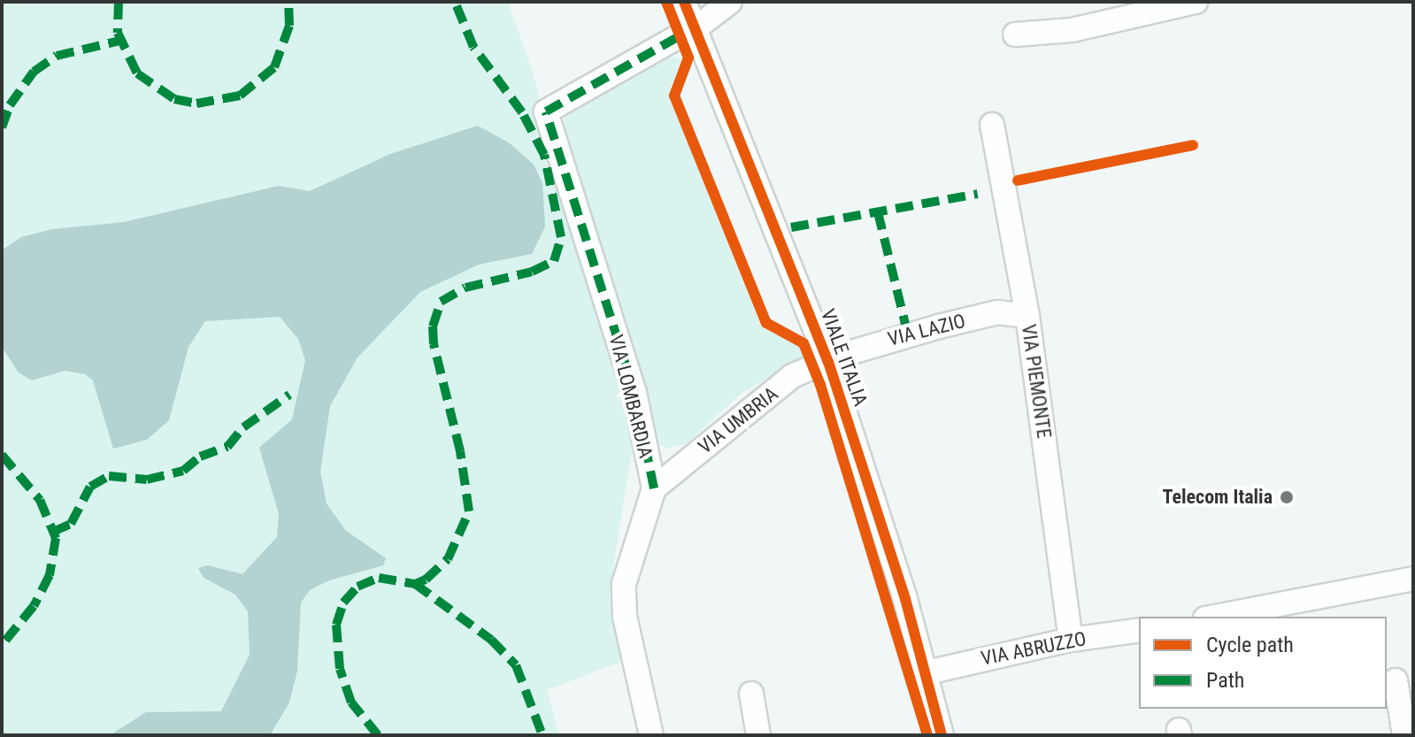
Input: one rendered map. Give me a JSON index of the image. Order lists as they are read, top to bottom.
{
  "streets": {
    "street": [
      "VIA LAZIO",
      "VIALE ITALIA",
      "VIA PIEMONTE",
      "VIA LOMBARDIA",
      "VIA UMBRIA",
      "VIA ABRUZZO"
    ]
  },
  "crossings": [
    ["VIA LAZIO", "VIALE ITALIA"],
    ["VIA LAZIO", "VIA PIEMONTE"],
    ["VIA LAZIO", "VIA UMBRIA"],
    ["VIALE ITALIA", "VIA LOMBARDIA"],
    ["VIALE ITALIA", "VIA UMBRIA"],
    ["VIALE ITALIA", "VIA ABRUZZO"],
    ["VIA PIEMONTE", "VIA ABRUZZO"],
    ["VIA LOMBARDIA", "VIA UMBRIA"]
  ],
  "places": ["Telecom Italia"],
  "legend": ["Cycle path", "Path"]
}
